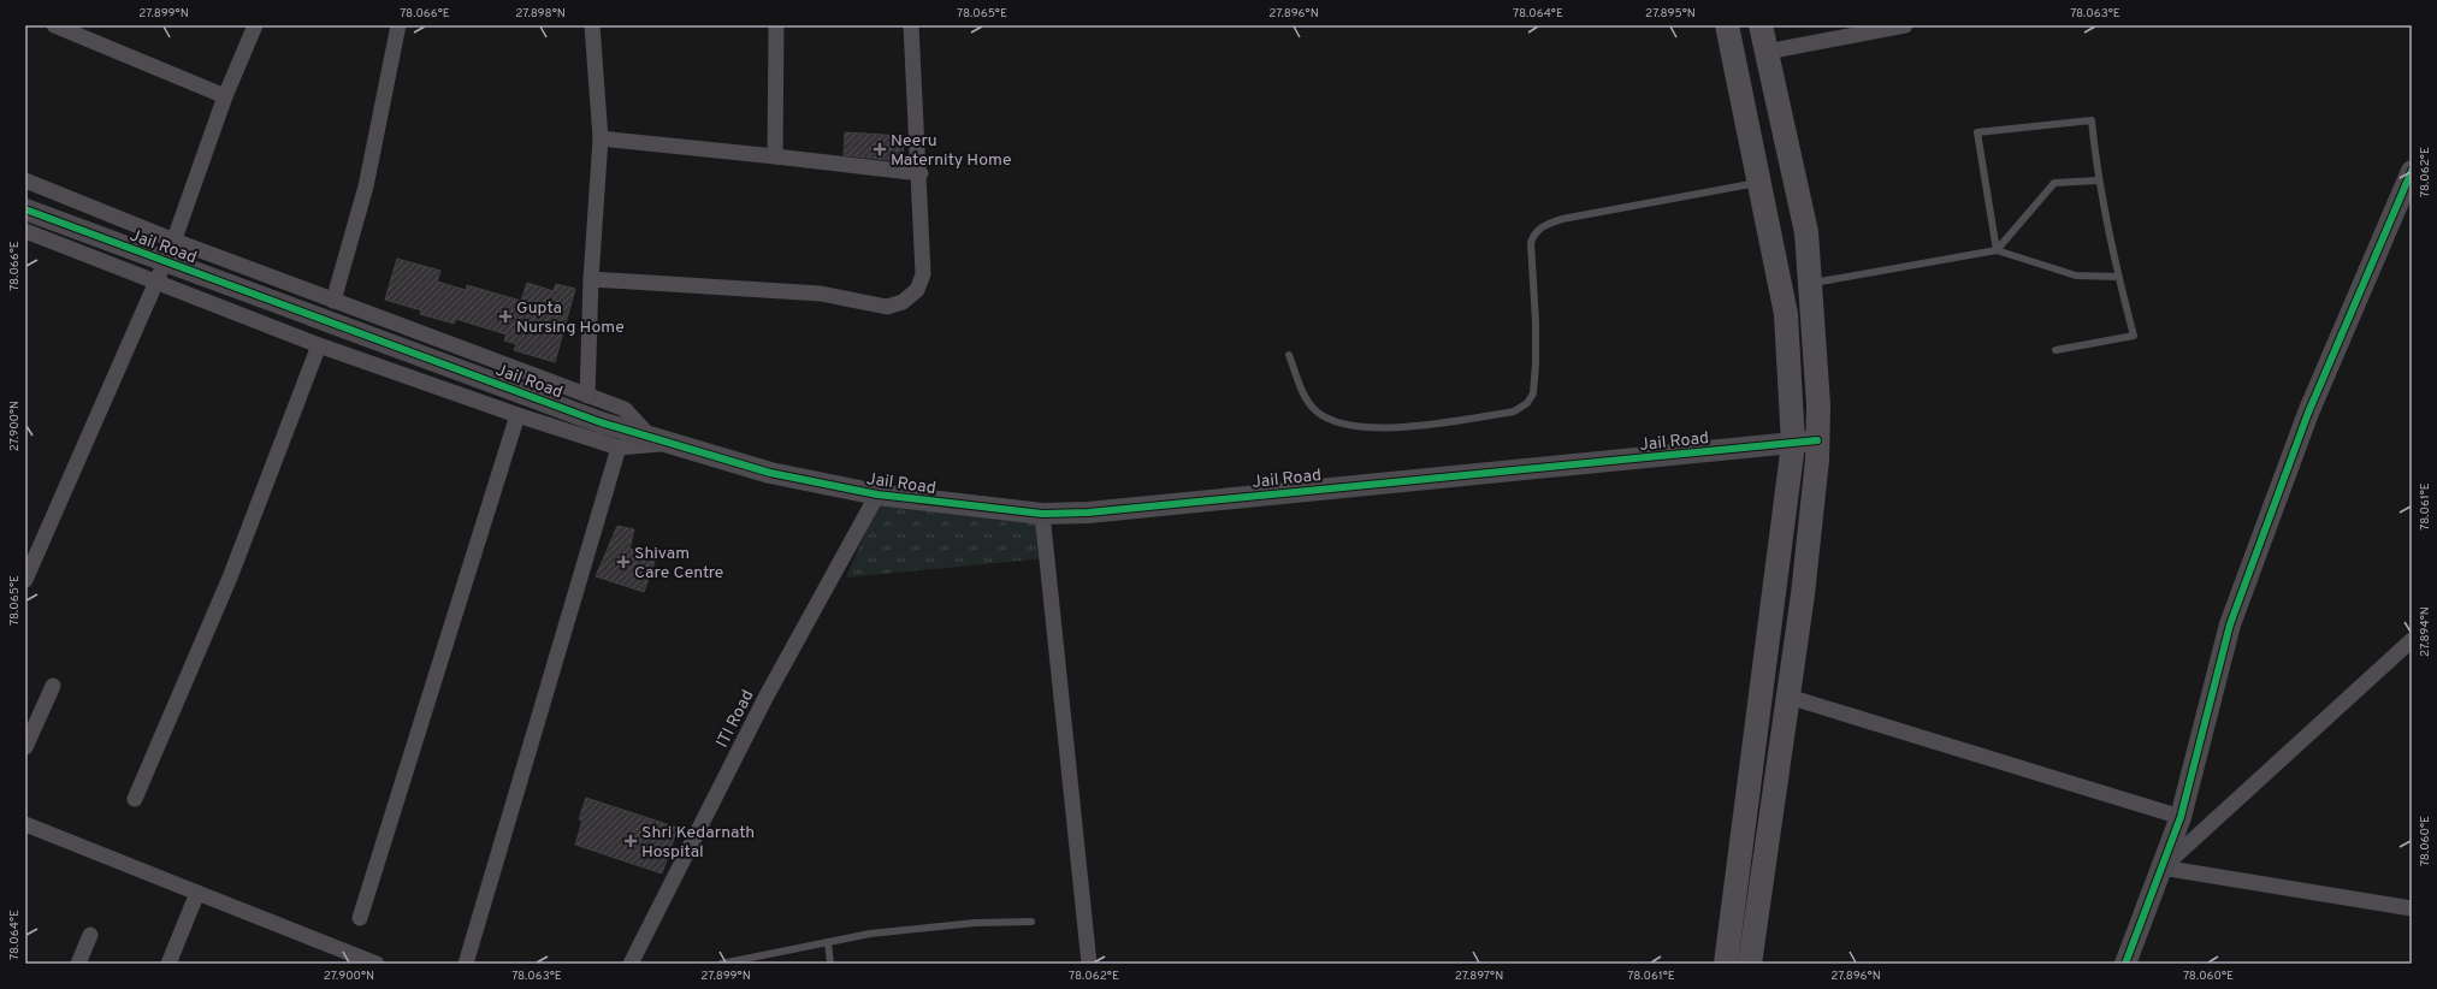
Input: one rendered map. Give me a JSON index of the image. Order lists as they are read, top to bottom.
{
  "streets": {
    "street": ["Jail Road", "ITI Road"]
  },
  "crossings": [
    ["Jail Road", "ITI Road"]
  ],
  "places": {
    "health": [
      "Neeru Maternity Home",
      "Gupta Nursing Home",
      "Shivam Care Centre",
      "Shri Kedarnath Hospital"
    ]
  },
  "coordinates": [
    "27.899°N",
    "78.066°E",
    "27.898°N",
    "78.065°E",
    "27.896°N",
    "78.064°E",
    "27.895°N",
    "78.063°E",
    "78.062°E",
    "27.900°N",
    "78.061°E",
    "27.894°N",
    "78.060°E",
    "27.897°N"
  ]
}
